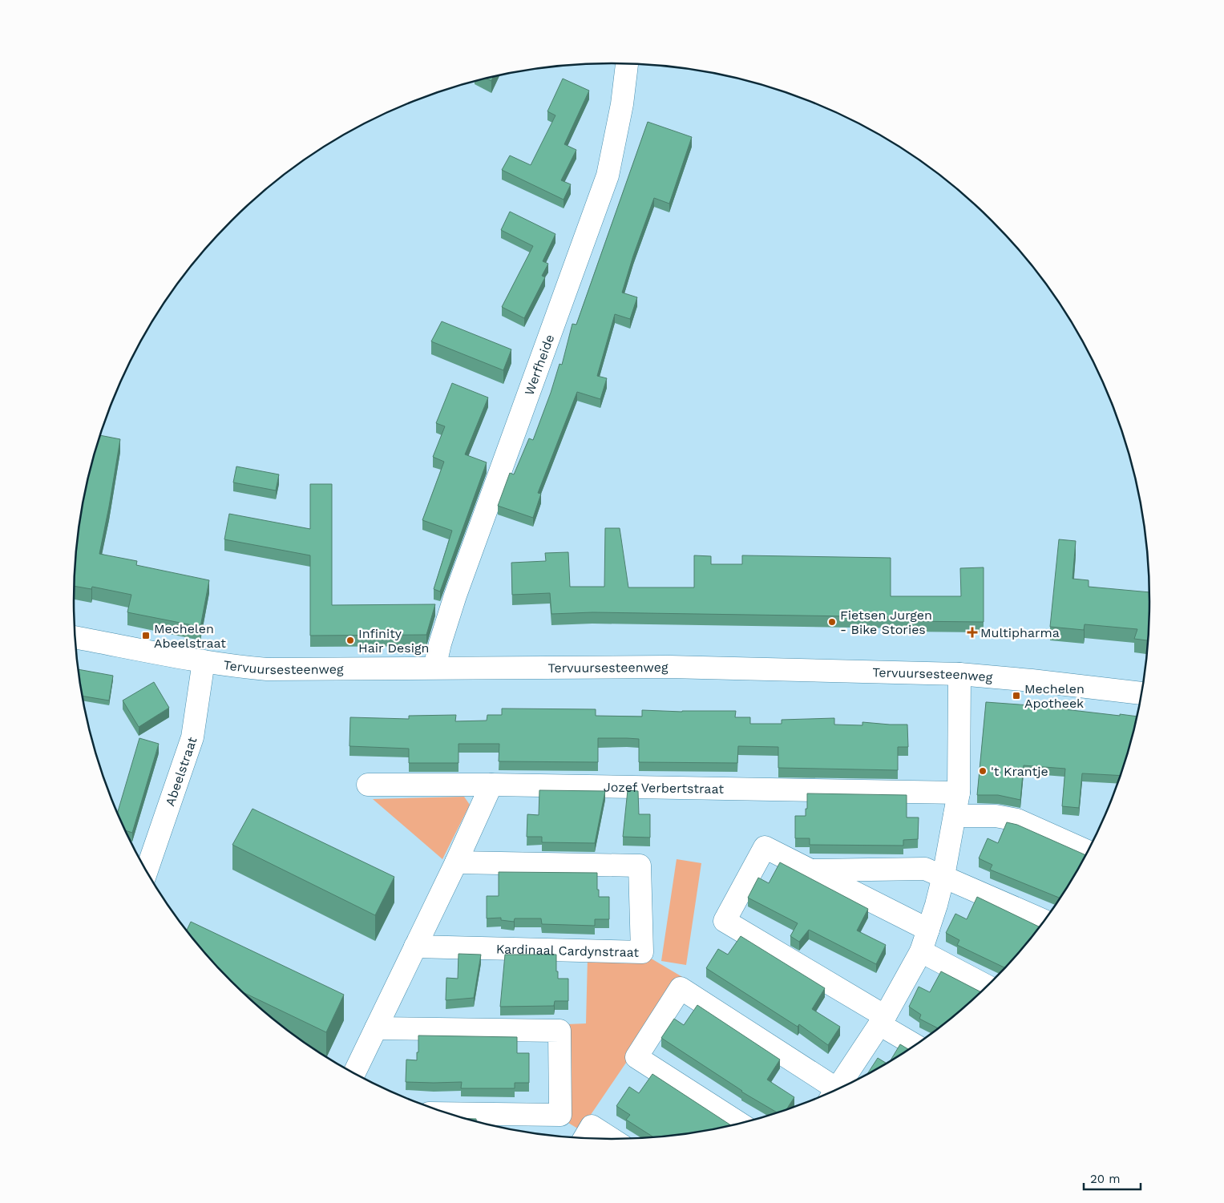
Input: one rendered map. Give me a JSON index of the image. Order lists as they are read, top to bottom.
{
  "streets": {
    "street": [
      "Werfheide",
      "Tervuursesteenweg",
      "Abeelstraat",
      "Jozef Verbertstraat",
      "Kardinaal Cardynstraat"
    ]
  },
  "crossings": [
    ["Werfheide", "Tervuursesteenweg"],
    ["Tervuursesteenweg", "Abeelstraat"]
  ],
  "places": {
    "other": ["Fietsen Jurgen - Bike Stories", "Infinity Hair Design", "'t Krantje"],
    "health": ["Multipharma"],
    "transit": ["Mechelen Abeelstraat", "Mechelen Apotheek"]
  },
  "scale_bar": "20 m"
}
